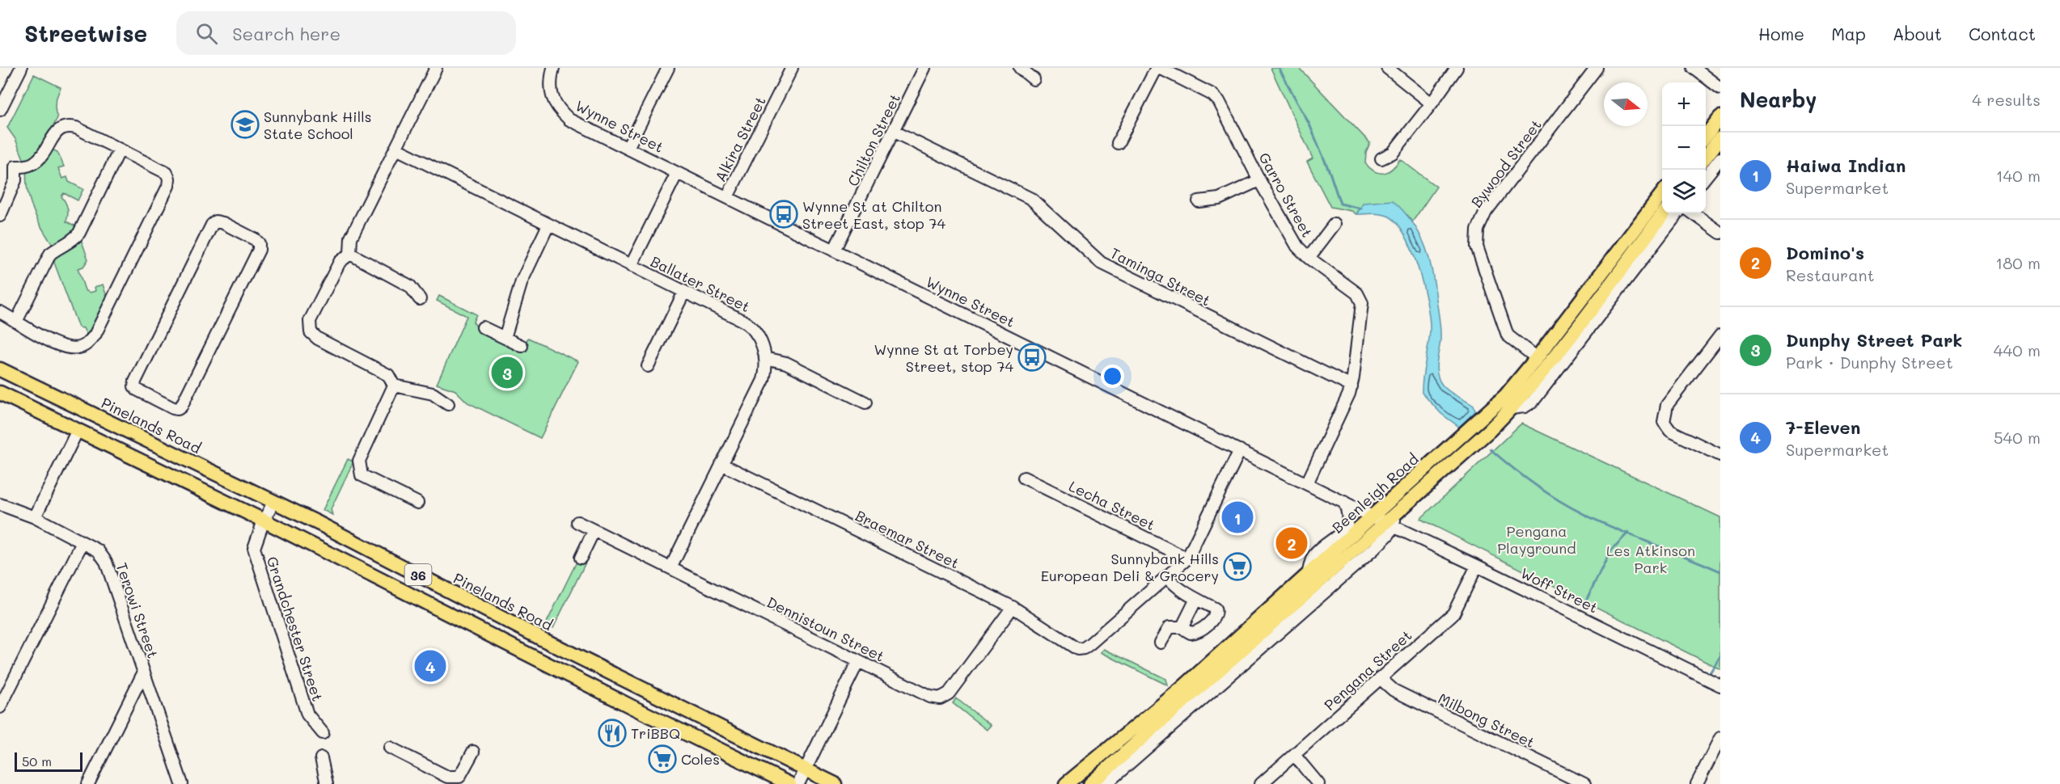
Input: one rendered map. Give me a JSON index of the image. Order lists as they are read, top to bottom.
{
  "streets": {
    "main road": ["Pinelands Road", "Beenleigh Road", "36"],
    "street": [
      "Wynne Street",
      "Alkira Street",
      "Chilton Street",
      "Bywood Street",
      "Garro Street",
      "Taminga Street",
      "Ballater Street",
      "Lecha Street",
      "Braemar Street",
      "Woff Street",
      "Terowi Street",
      "Grandchester Street",
      "Dennistoun Street",
      "Pengana Street",
      "Milbong Street"
    ]
  },
  "crossings": [
    ["Wynne Street", "Alkira Street"],
    ["Wynne Street", "Chilton Street"],
    ["Wynne Street", "Garro Street"],
    ["Wynne Street", "Beenleigh Road"],
    ["Wynne Street", "Woff Street"],
    ["Chilton Street", "Taminga Street"],
    ["Bywood Street", "Beenleigh Road"],
    ["Garro Street", "Taminga Street"],
    ["Pinelands Road", "Grandchester Street"],
    ["Beenleigh Road", "Woff Street"],
    ["Braemar Street", "Dennistoun Street"],
    ["36", "Grandchester Street"],
    ["Woff Street", "Pengana Street"],
    ["Pengana Street", "Milbong Street"]
  ],
  "parks": ["Pengana Playground", "Les Atkinson Park"],
  "places": {
    "school or university": ["Sunnybank Hills State School"],
    "bus stop": ["Wynne St at Chilton Street East, stop 74", "Wynne St at Torbey Street, stop 74"],
    "supermarket": ["Sunnybank Hills European Deli & Grocery", "Coles"],
    "restaurant": ["TriBBQ"]
  },
  "scale_bar": "50 m",
  "north": "right",
  "page": {
    "header": "Streetwise",
    "search": "Search here",
    "nav": [
      "Home",
      "Map",
      "About",
      "Contact"
    ],
    "heading": ["Nearby", "4 results"],
    "map_buttons": ["+", "−"],
    "list": [
      {
        "mark": "1",
        "name": "Haiwa Indian",
        "note": "Supermarket",
        "value": "140 m"
      },
      {
        "mark": "2",
        "name": "Domino's",
        "note": "Restaurant",
        "value": "180 m"
      },
      {
        "mark": "3",
        "name": "Dunphy Street Park",
        "note": "Park · Dunphy Street",
        "value": "440 m"
      },
      {
        "mark": "4",
        "name": "7-Eleven",
        "note": "Supermarket",
        "value": "540 m"
      }
    ],
    "pins": [
      "3",
      "1",
      "2",
      "4"
    ],
    "scale": "50 m"
  }
}
